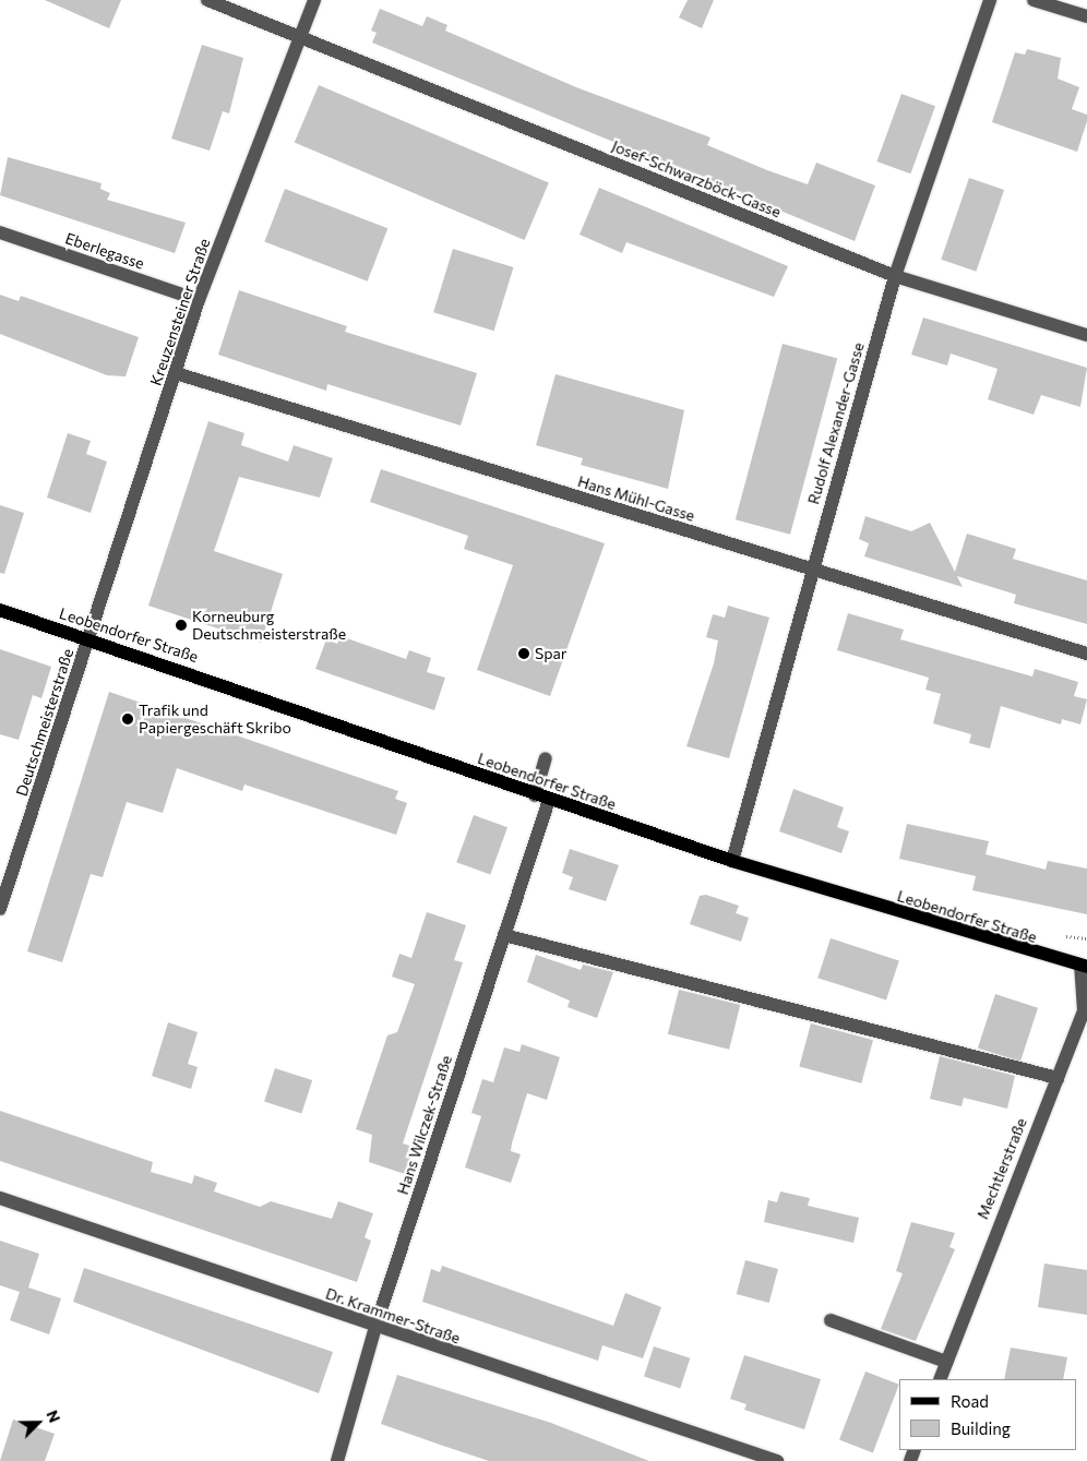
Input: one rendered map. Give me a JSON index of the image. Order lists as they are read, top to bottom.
{
  "streets": {
    "main road": ["Leobendorfer Straße"],
    "street": [
      "Josef-Schwarzböck-Gasse",
      "Eberlegasse",
      "Kreuzensteiner Straße",
      "Rudolf Alexander-Gasse",
      "Hans Mühl-Gasse",
      "Deutschmeisterstraße",
      "Hans Wilczek-Straße",
      "Mechtlerstraße",
      "Dr. Krammer-Straße"
    ]
  },
  "crossings": [
    ["Josef-Schwarzböck-Gasse", "Kreuzensteiner Straße"],
    ["Josef-Schwarzböck-Gasse", "Rudolf Alexander-Gasse"],
    ["Eberlegasse", "Kreuzensteiner Straße"],
    ["Kreuzensteiner Straße", "Hans Mühl-Gasse"],
    ["Kreuzensteiner Straße", "Leobendorfer Straße"],
    ["Kreuzensteiner Straße", "Deutschmeisterstraße"],
    ["Rudolf Alexander-Gasse", "Hans Mühl-Gasse"],
    ["Rudolf Alexander-Gasse", "Leobendorfer Straße"],
    ["Leobendorfer Straße", "Deutschmeisterstraße"],
    ["Leobendorfer Straße", "Hans Wilczek-Straße"],
    ["Leobendorfer Straße", "Mechtlerstraße"],
    ["Hans Wilczek-Straße", "Dr. Krammer-Straße"]
  ],
  "places": ["Korneuburg Deutschmeisterstraße", "Spar", "Trafik und Papiergeschäft Skribo"],
  "legend": ["Road", "Building"],
  "north": "top right"
}
